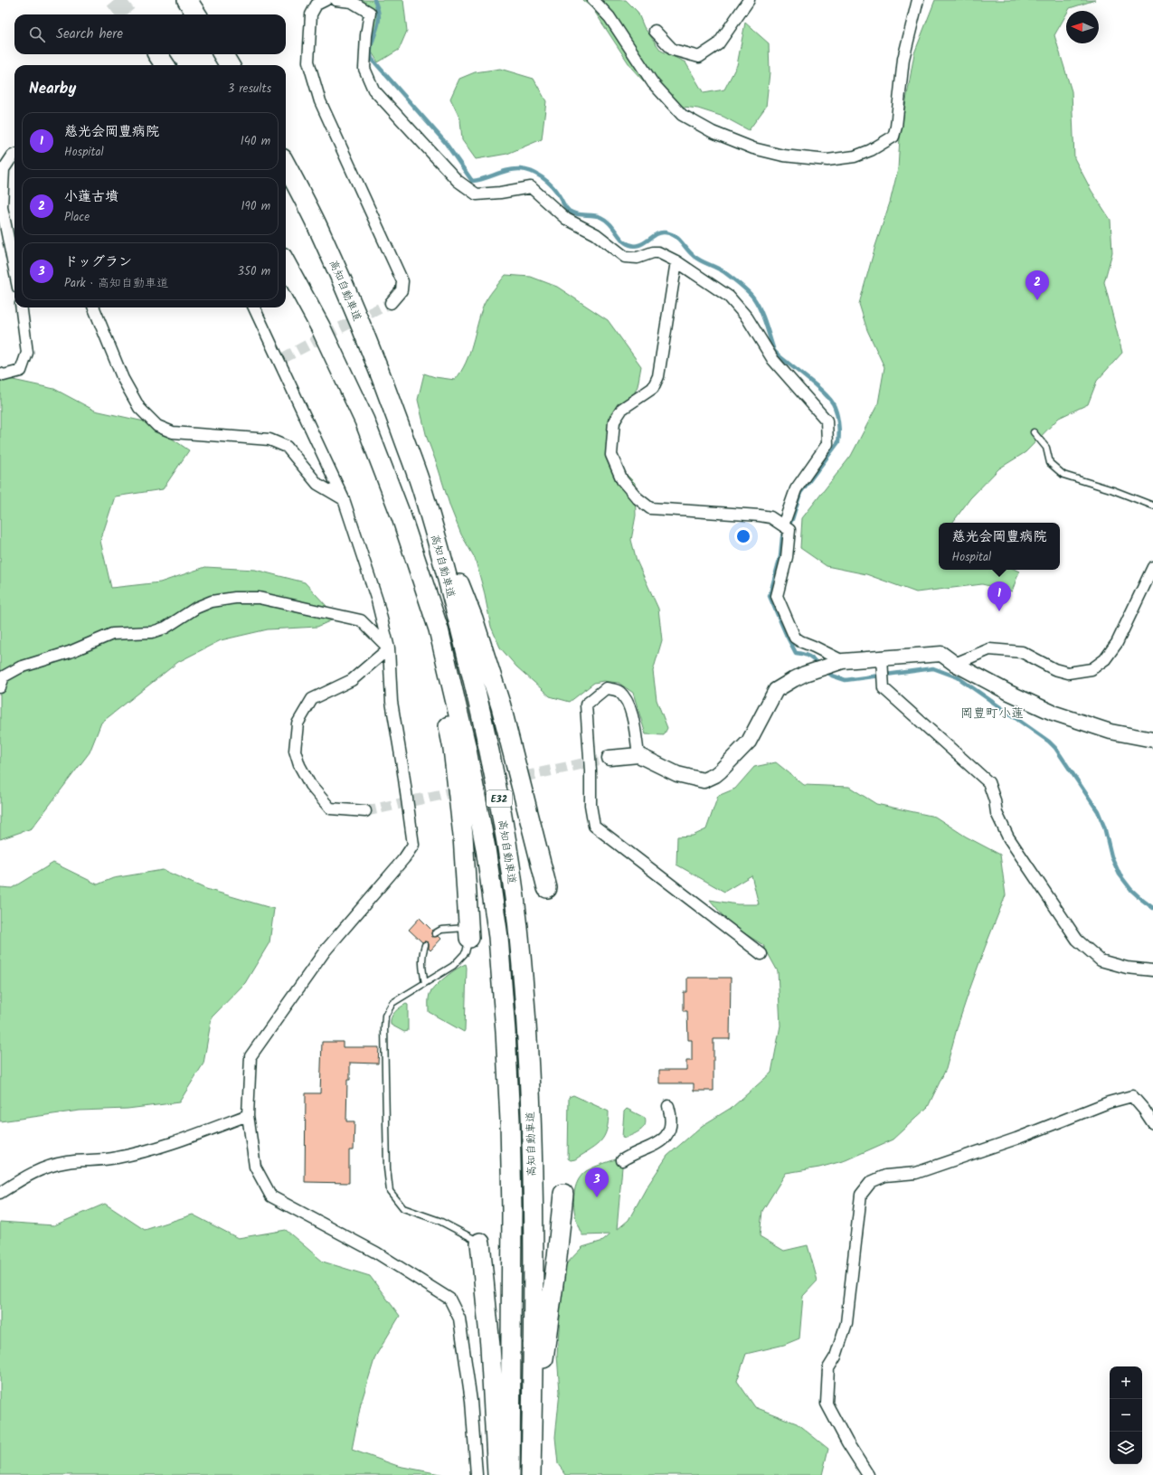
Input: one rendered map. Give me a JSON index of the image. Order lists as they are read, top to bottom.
{
  "streets": {
    "highway": ["高知自動車道", "E32"]
  },
  "districts": ["岡豊町小蓮"],
  "north": "left",
  "page": {
    "search": "Search here",
    "heading": ["Nearby", "3 results"],
    "list": [
      {
        "mark": "1",
        "name": "慈光会岡豊病院",
        "note": "Hospital",
        "value": "140 m"
      },
      {
        "mark": "2",
        "name": "小蓮古墳",
        "note": "Place",
        "value": "190 m"
      },
      {
        "mark": "3",
        "name": "ドッグラン",
        "note": "Park · 高知自動車道",
        "value": "350 m"
      }
    ],
    "pins": ["2", "1", "3"],
    "popup": ["慈光会岡豊病院", "Hospital"],
    "map_buttons": ["+", "−"]
  }
}
